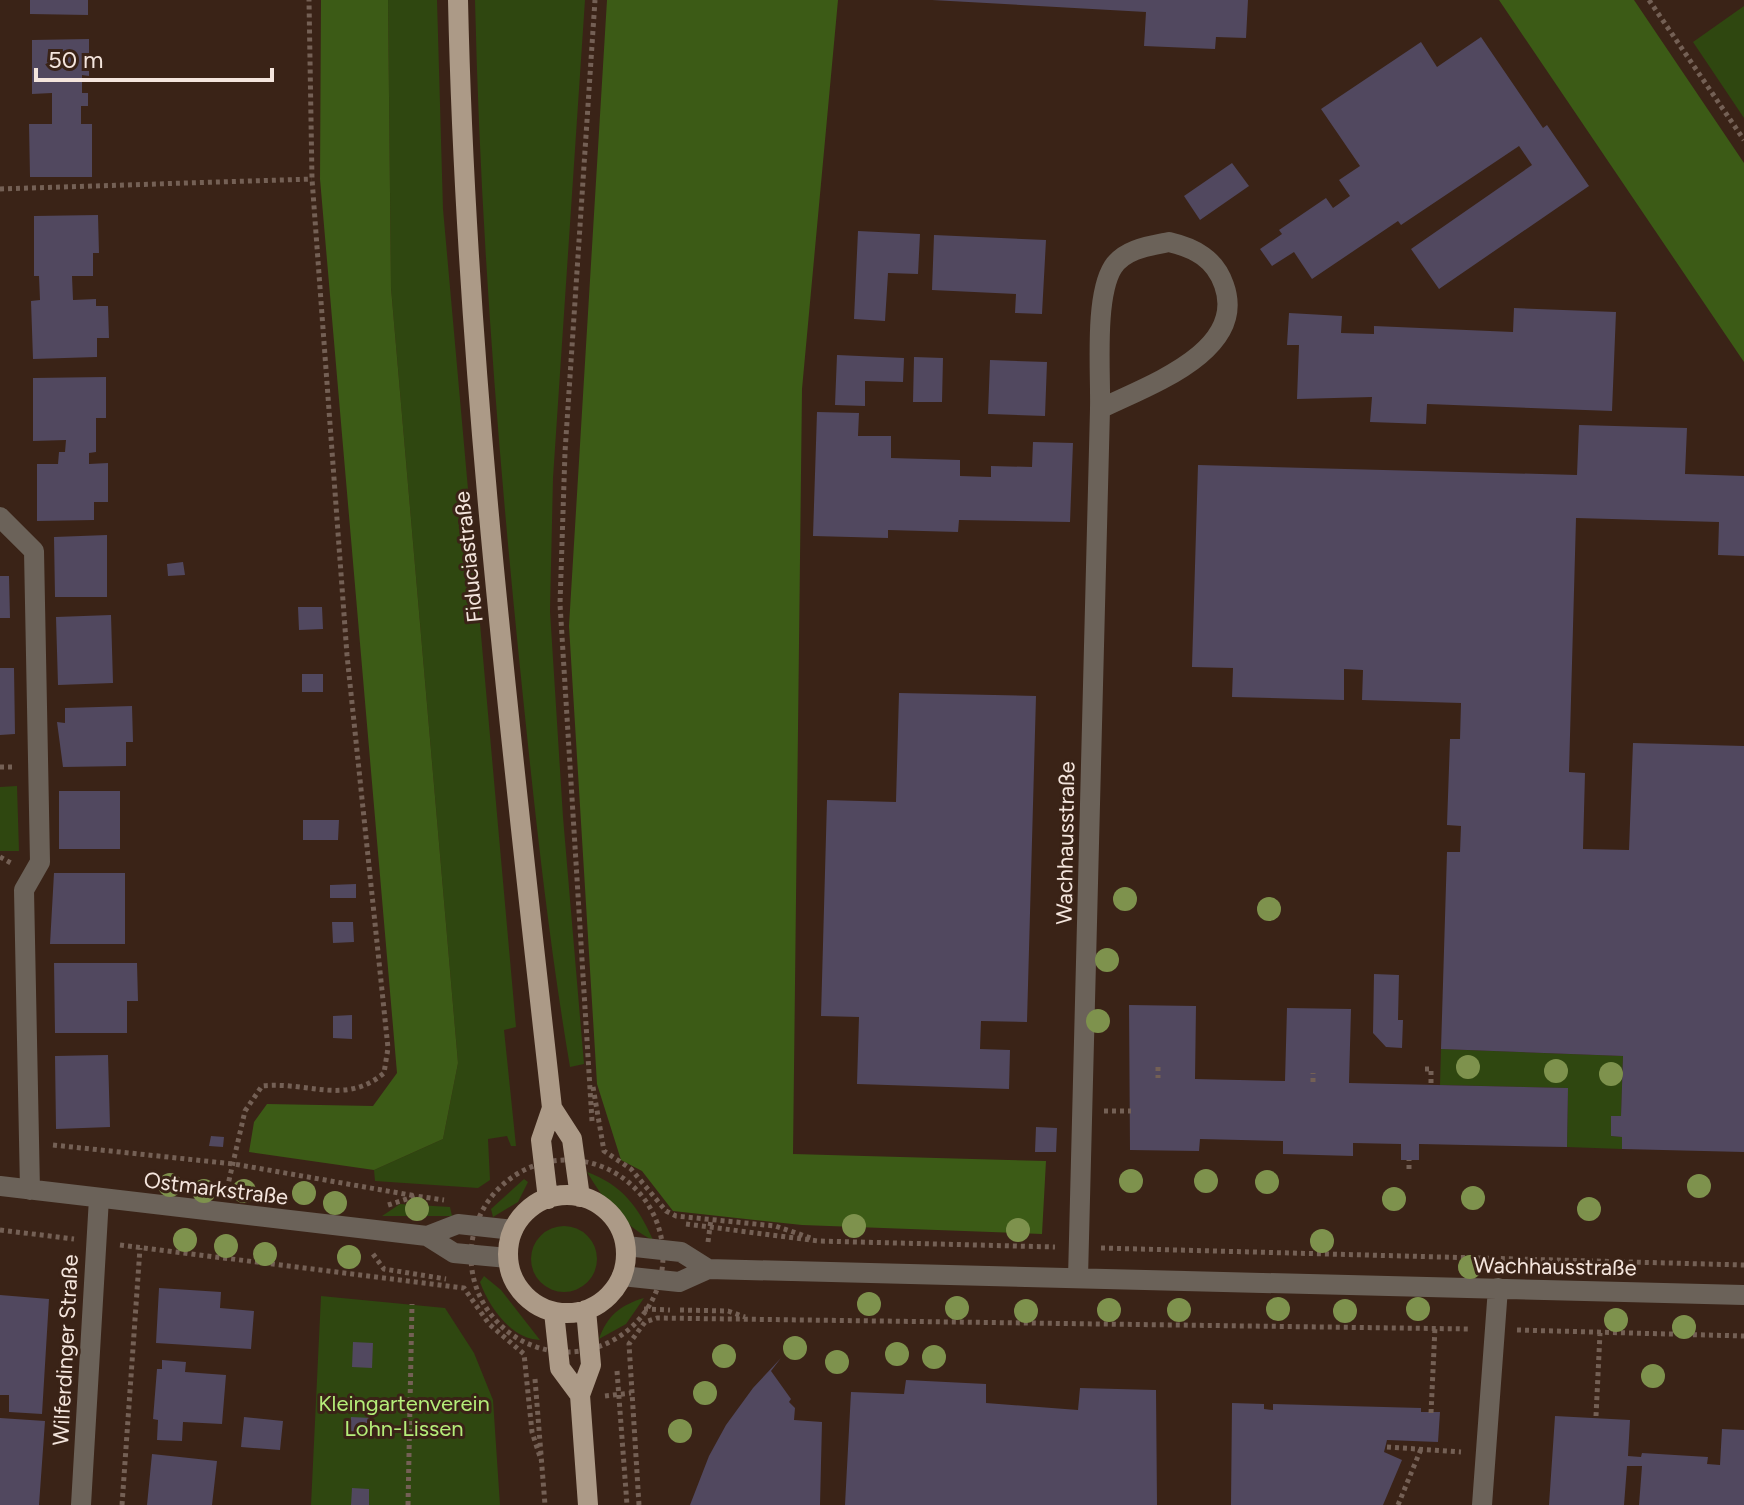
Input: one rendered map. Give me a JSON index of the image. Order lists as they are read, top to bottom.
{
  "streets": {
    "main road": ["Fiduciastraße"],
    "street": ["Wachhausstraße", "Ostmarkstraße", "Wilferdinger Straße"]
  },
  "crossings": [
    ["Fiduciastraße", "Wachhausstraße"],
    ["Fiduciastraße", "Ostmarkstraße"],
    ["Wachhausstraße", "Ostmarkstraße"],
    ["Ostmarkstraße", "Wilferdinger Straße"]
  ],
  "parks": ["Kleingartenverein Lohn-Lissen"],
  "scale_bar": "50 m"
}
